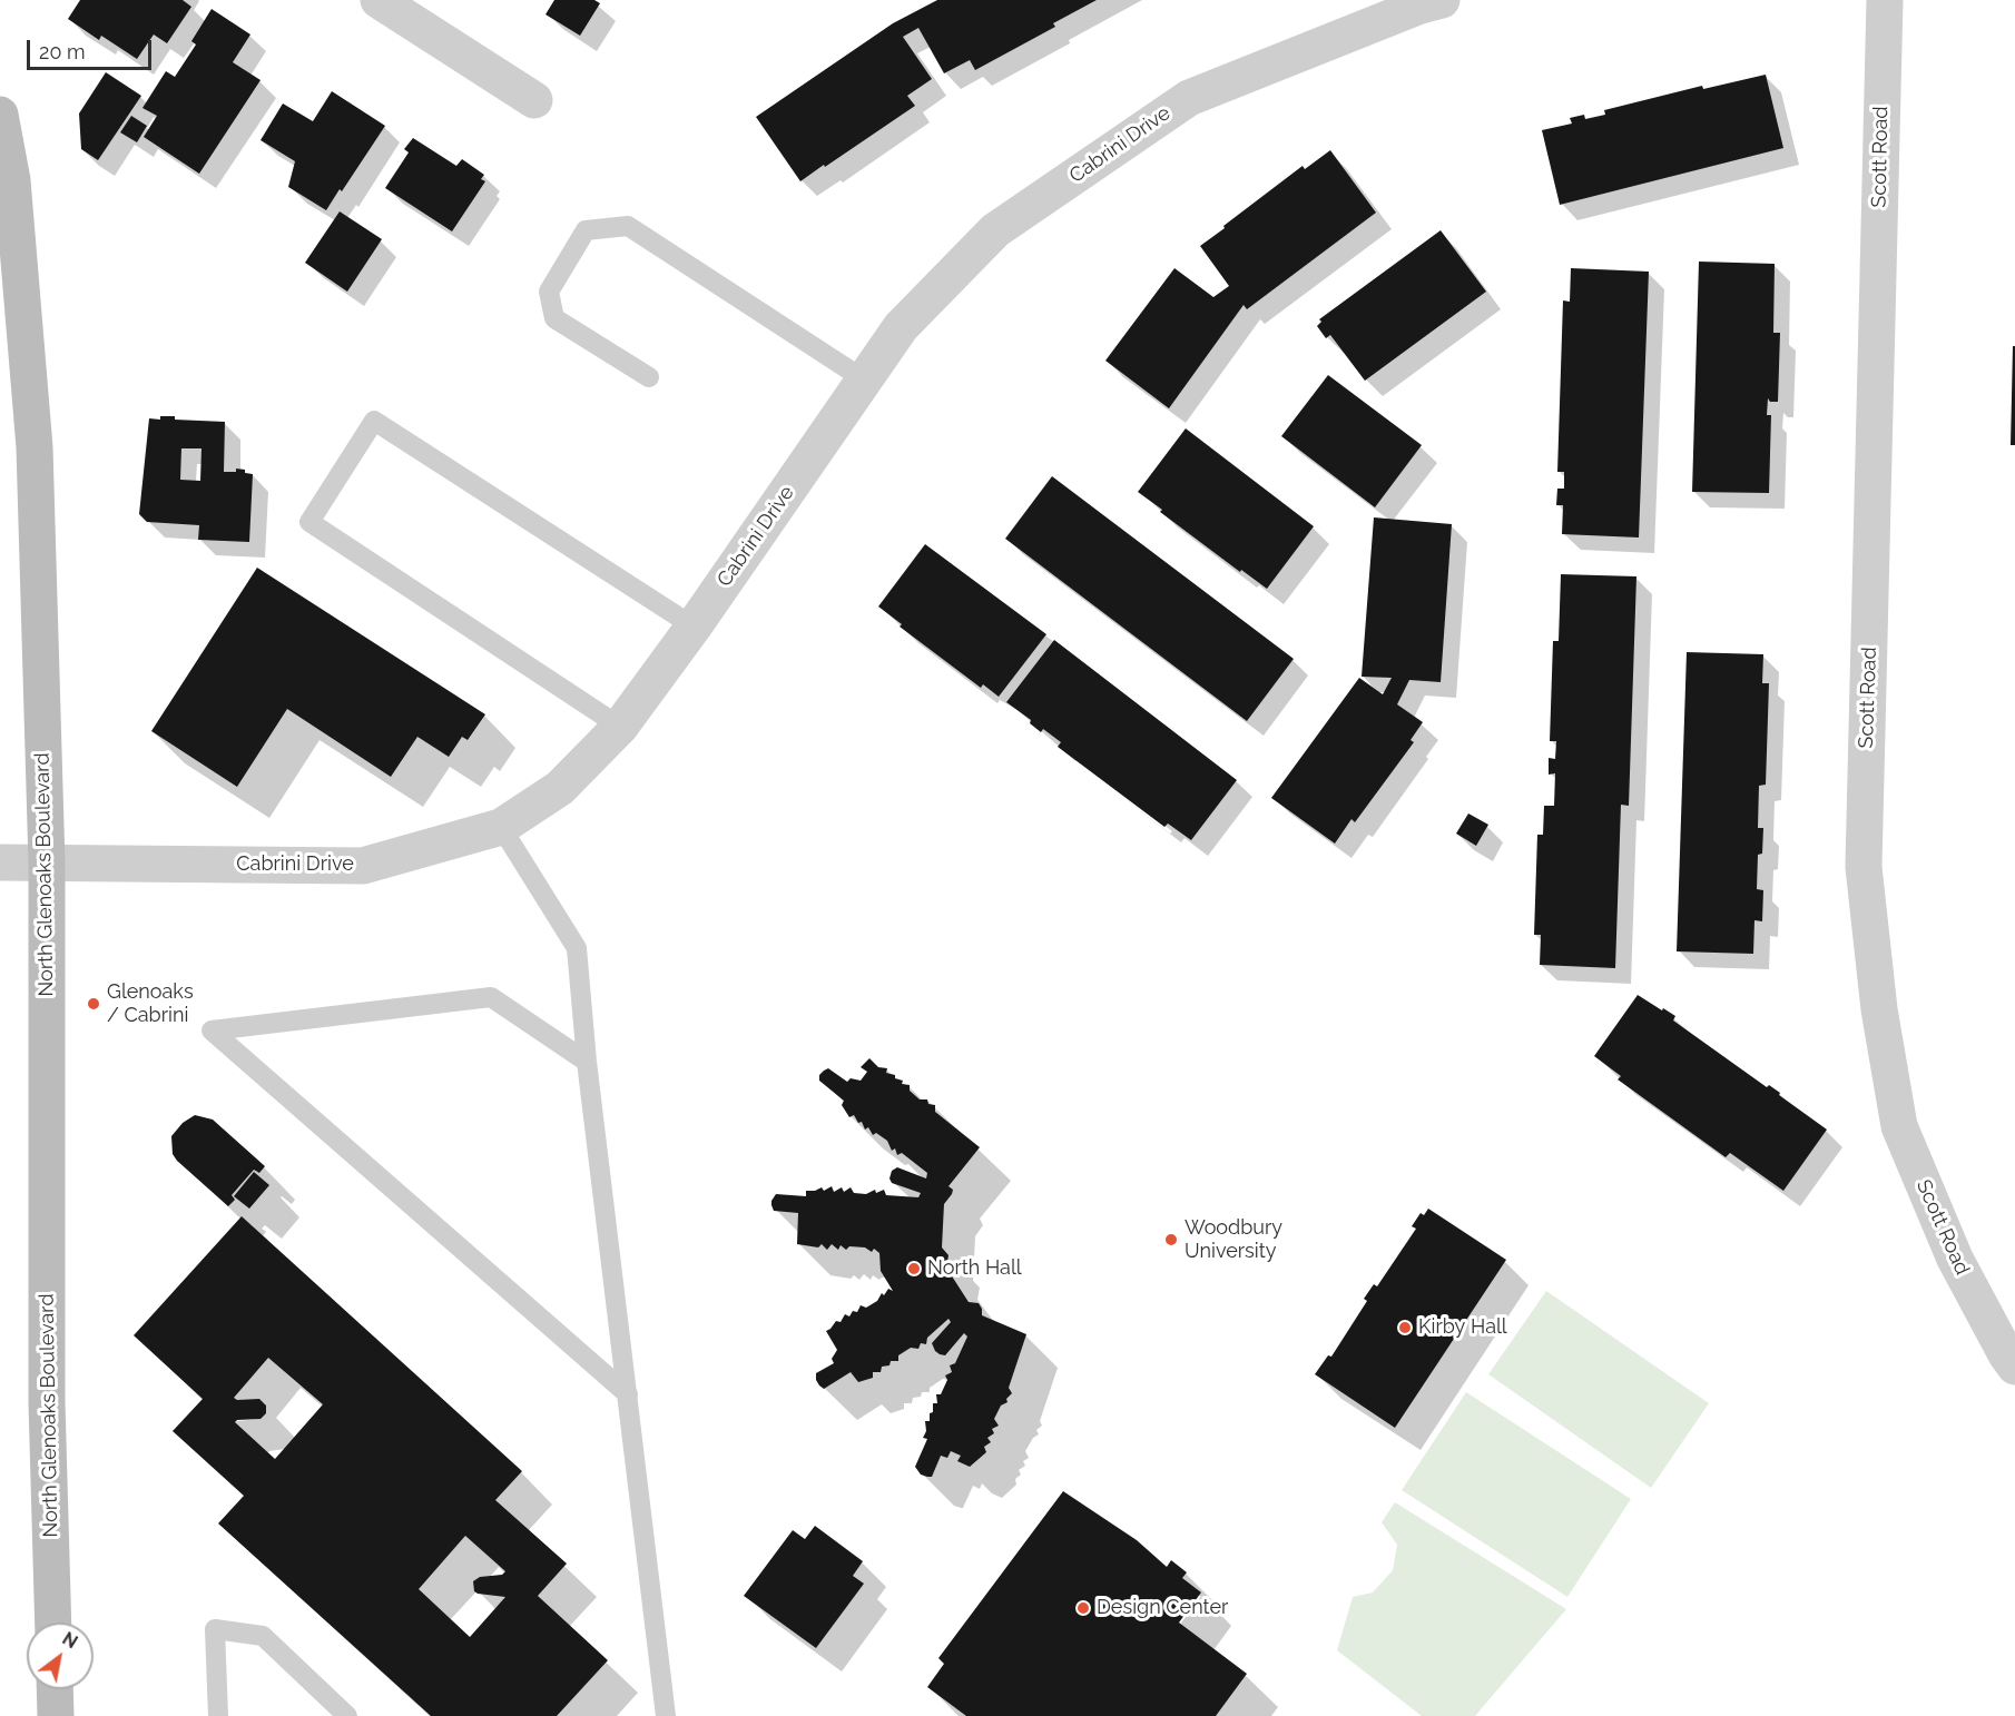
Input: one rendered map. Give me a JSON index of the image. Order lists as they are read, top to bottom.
{
  "streets": {
    "main road": ["North Glenoaks Boulevard"],
    "street": ["Cabrini Drive", "Scott Road"]
  },
  "crossings": [
    ["Cabrini Drive", "North Glenoaks Boulevard"]
  ],
  "places": [
    "Glenoaks / Cabrini",
    "Woodbury University",
    "North Hall",
    "Kirby Hall",
    "Design Center"
  ],
  "scale_bar": "20 m",
  "north": "top right"
}
